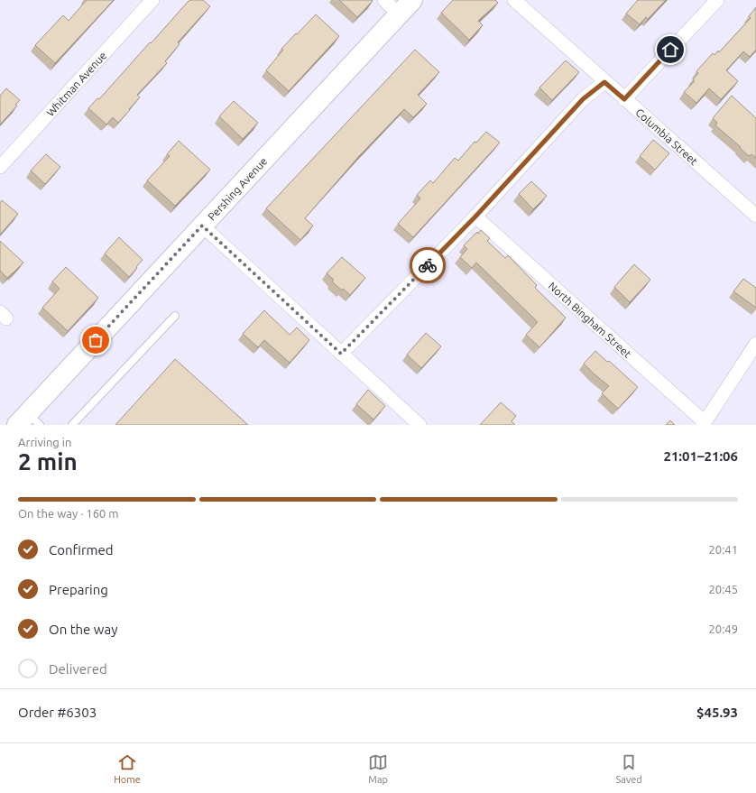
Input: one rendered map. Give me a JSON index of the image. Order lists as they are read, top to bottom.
{
  "streets": {
    "street": [
      "Whitman Avenue",
      "Columbia Street",
      "Pershing Avenue",
      "North Bingham Street"
    ]
  },
  "page": {
    "heading": ["2 min", "Arriving in", "21:01–21:06"],
    "panel": ["Order #6303", "$45.93"],
    "bar": "On the way · 160 m",
    "list": [
      ["Confirmed", "20:41"],
      ["Preparing", "20:45"],
      ["On the way", "20:49"],
      "Delivered"
    ],
    "tabs": ["Home", "Map", "Saved"]
  }
}
